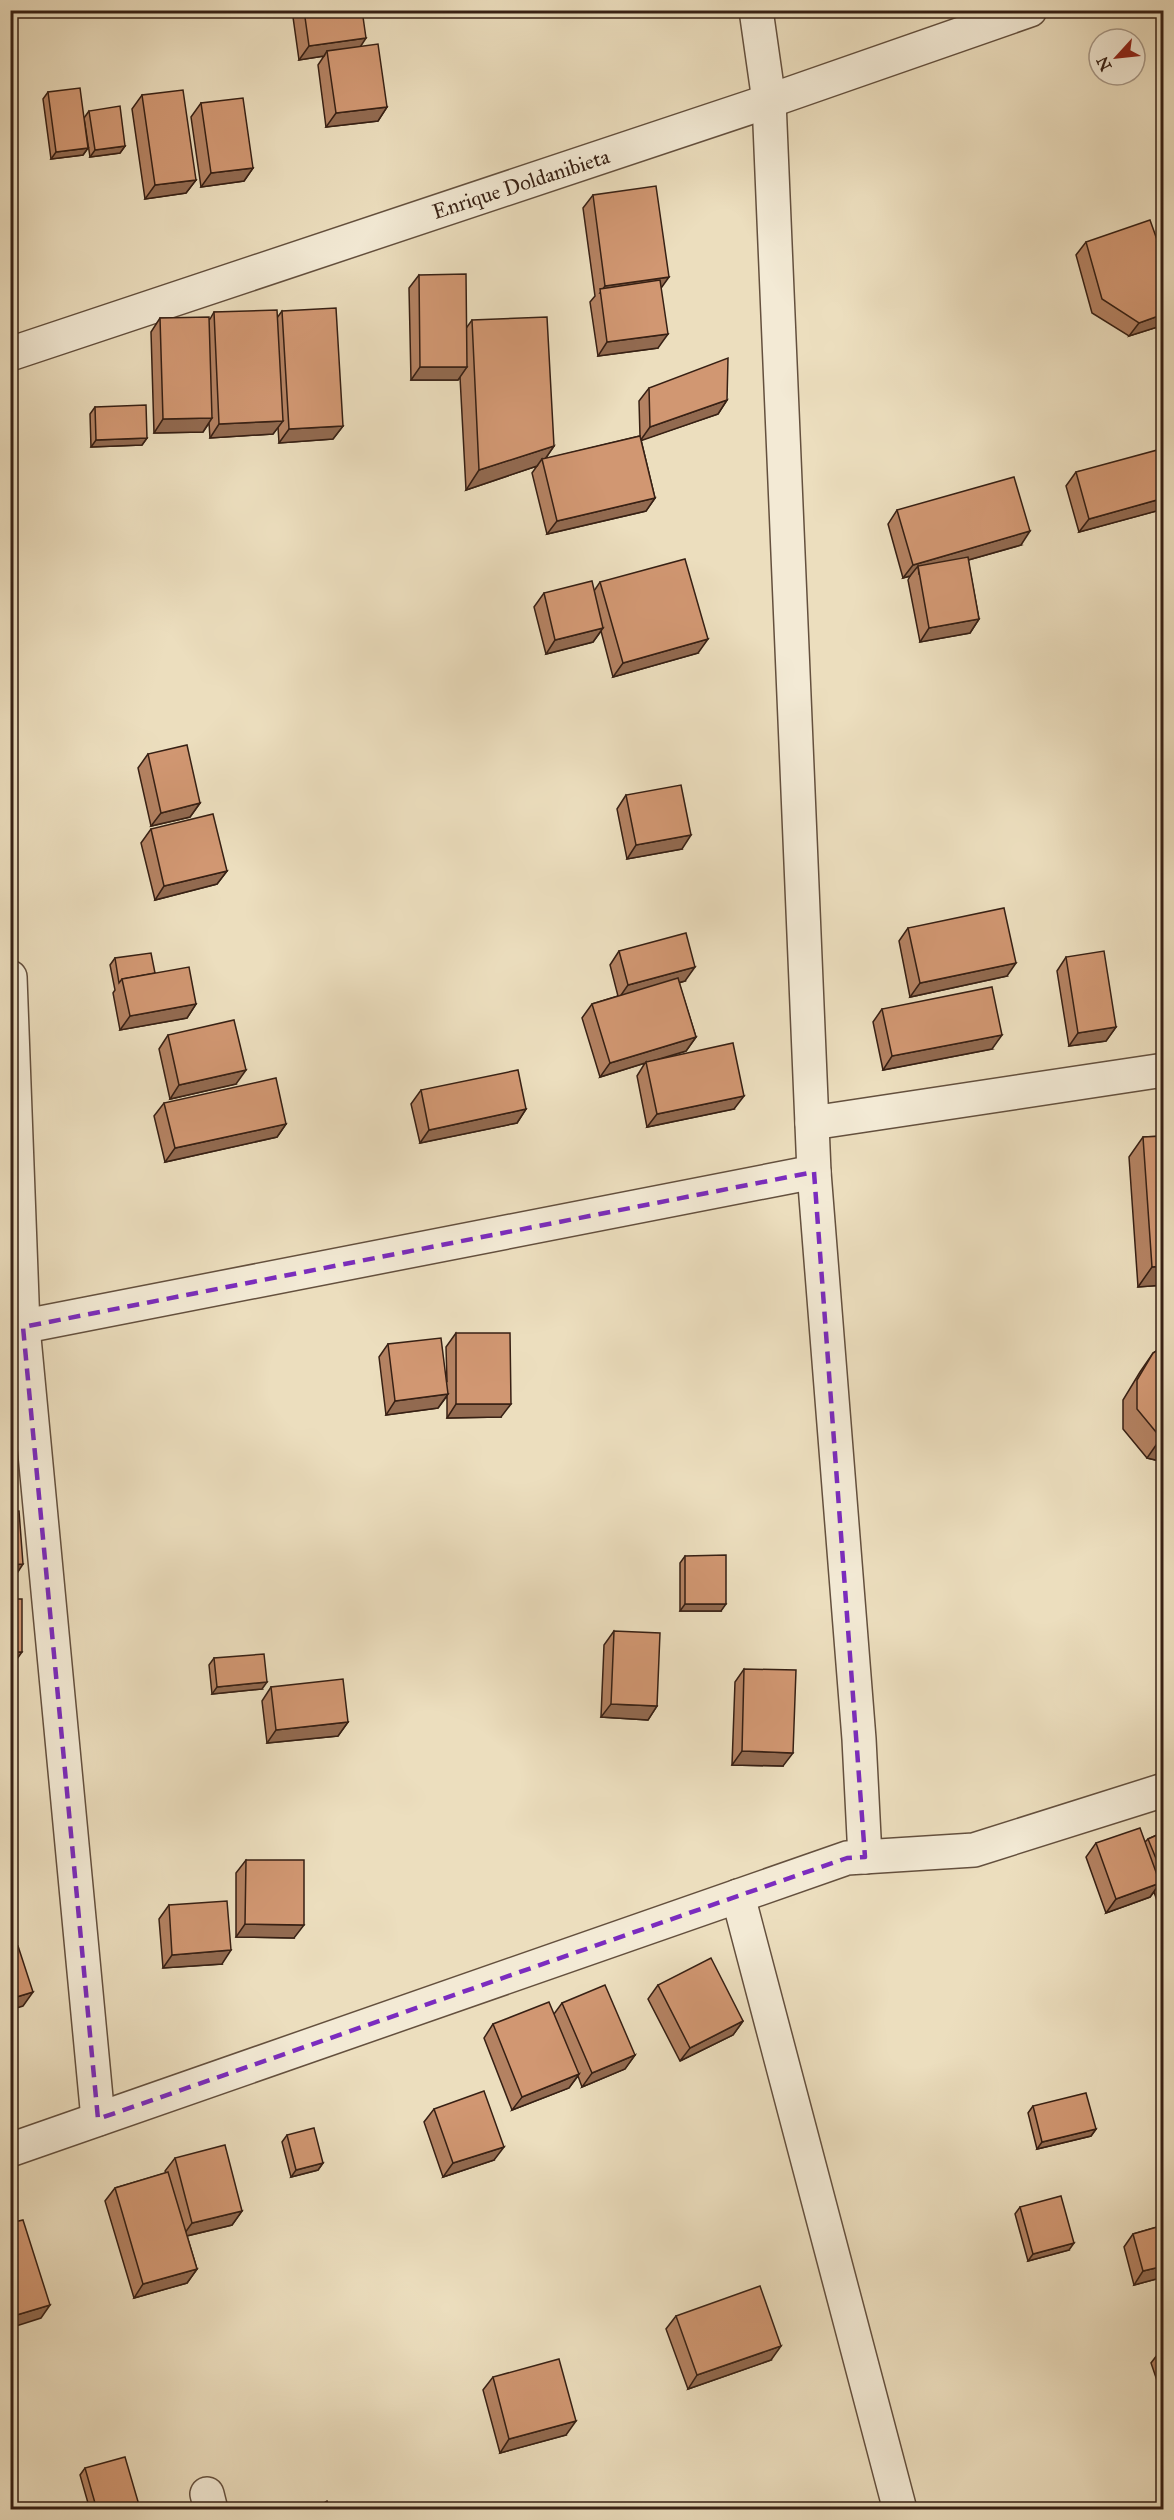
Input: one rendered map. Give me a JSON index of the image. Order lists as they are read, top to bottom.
{
  "streets": {
    "street": ["Enrique Doldanibieta"]
  },
  "north": "bottom left"
}
